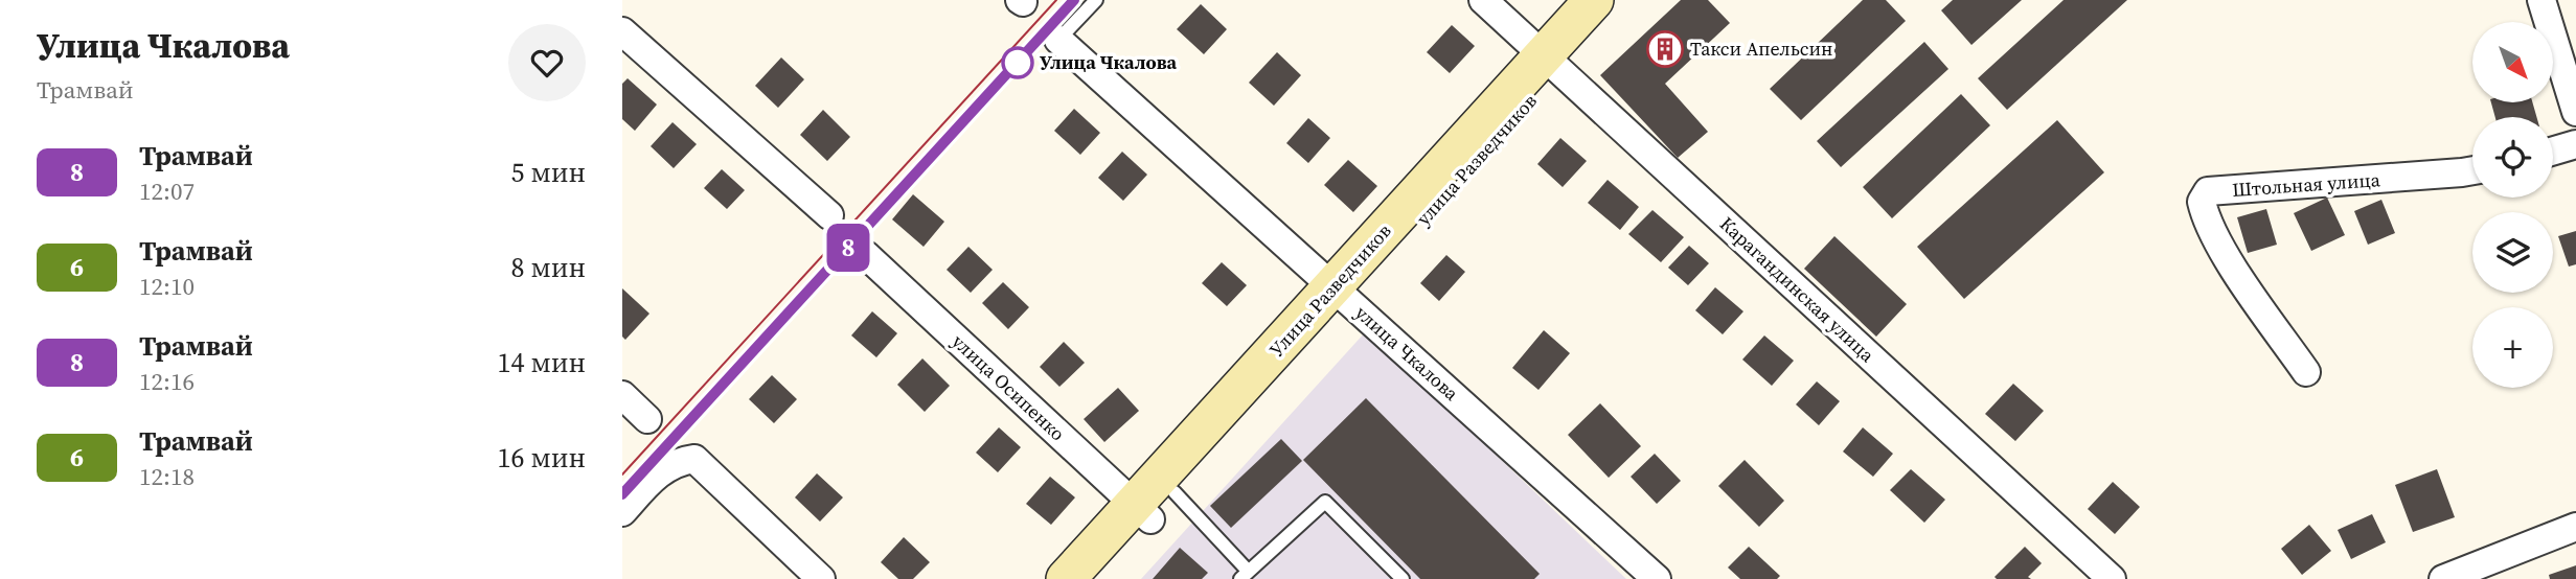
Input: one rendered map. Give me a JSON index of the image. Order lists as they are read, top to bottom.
{
  "streets": {
    "main road": ["улица Разведчиков"],
    "street": [
      "Штольная улица",
      "Карагандинская улица",
      "улица Чкалова",
      "улица Осипенко"
    ]
  },
  "crossings": [
    ["улица Разведчиков", "Карагандинская улица"],
    ["улица Разведчиков", "улица Чкалова"],
    ["улица Разведчиков", "улица Осипенко"]
  ],
  "places": {
    "building": ["Такси Апельсин"],
    "other": ["Улица Чкалова"]
  },
  "lines": ["tram line 8"],
  "north": "bottom right",
  "page": {
    "heading": ["Улица Чкалова", "Трамвай"],
    "on_map": "8",
    "map_buttons": "+",
    "list": [
      {
        "mark": "8",
        "name": "Трамвай",
        "note": "12:07",
        "value": "5 мин"
      },
      {
        "mark": "6",
        "name": "Трамвай",
        "note": "12:10",
        "value": "8 мин"
      },
      {
        "mark": "8",
        "name": "Трамвай",
        "note": "12:16",
        "value": "14 мин"
      },
      {
        "mark": "6",
        "name": "Трамвай",
        "note": "12:18",
        "value": "16 мин"
      }
    ]
  }
}
